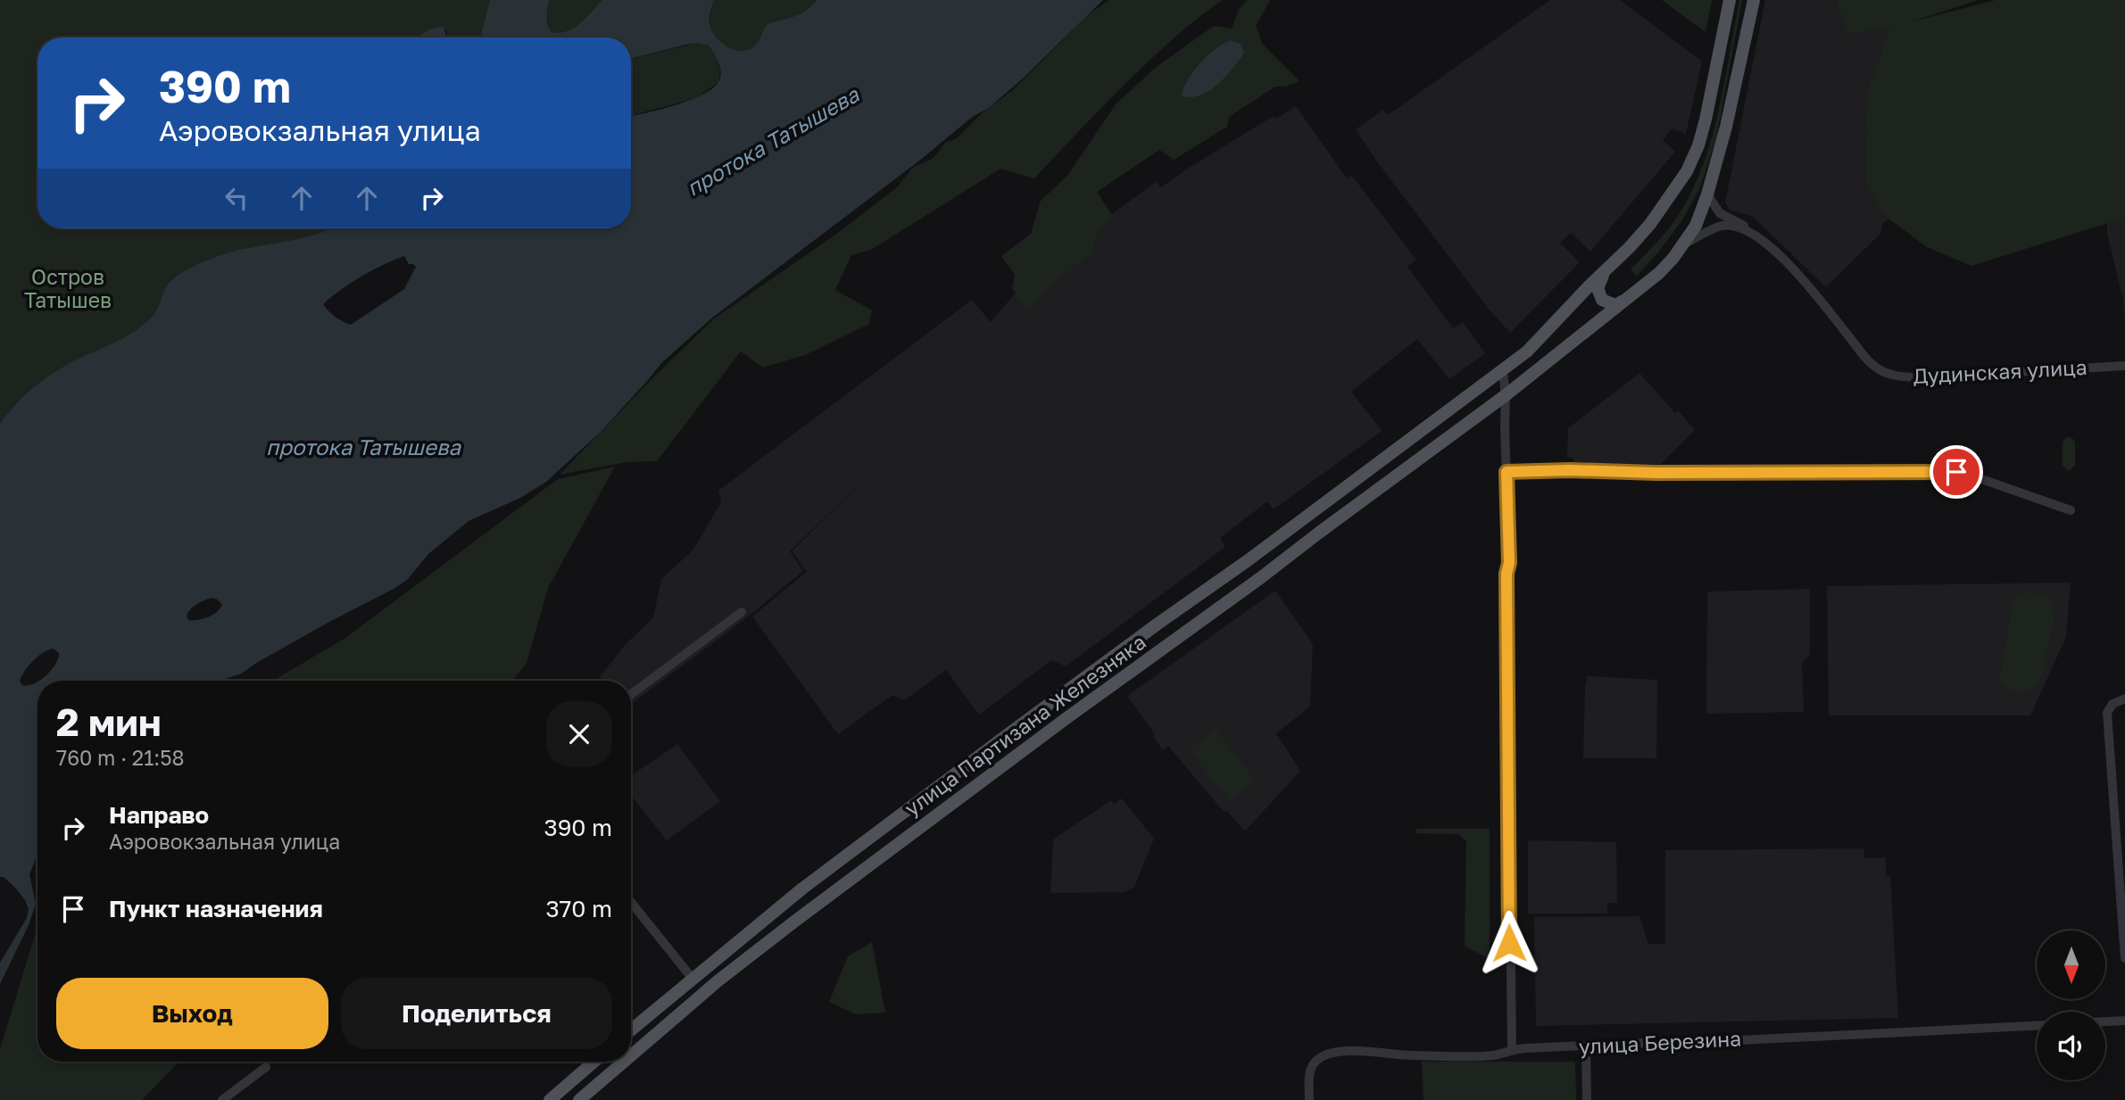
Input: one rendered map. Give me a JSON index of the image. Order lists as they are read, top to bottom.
{
  "streets": {
    "main road": ["улица Партизана Железняка"],
    "street": ["Дудинская улица", "улица Березина"]
  },
  "crossings": [
    ["Дудинская улица", "улица Партизана Железняка"]
  ],
  "water": ["протока Татышева"],
  "parks": ["Остров Татышев"],
  "north": "bottom",
  "page": {
    "turn": ["390 m", "Аэровокзальная улица"],
    "heading": ["2 мин", "760 m · 21:58"],
    "list": [
      {
        "name": "Направо",
        "note": "Аэровокзальная улица",
        "value": "390 m"
      },
      {
        "name": "Пункт назначения",
        "value": "370 m"
      }
    ],
    "buttons": ["Выход", "Поделиться"]
  }
}
